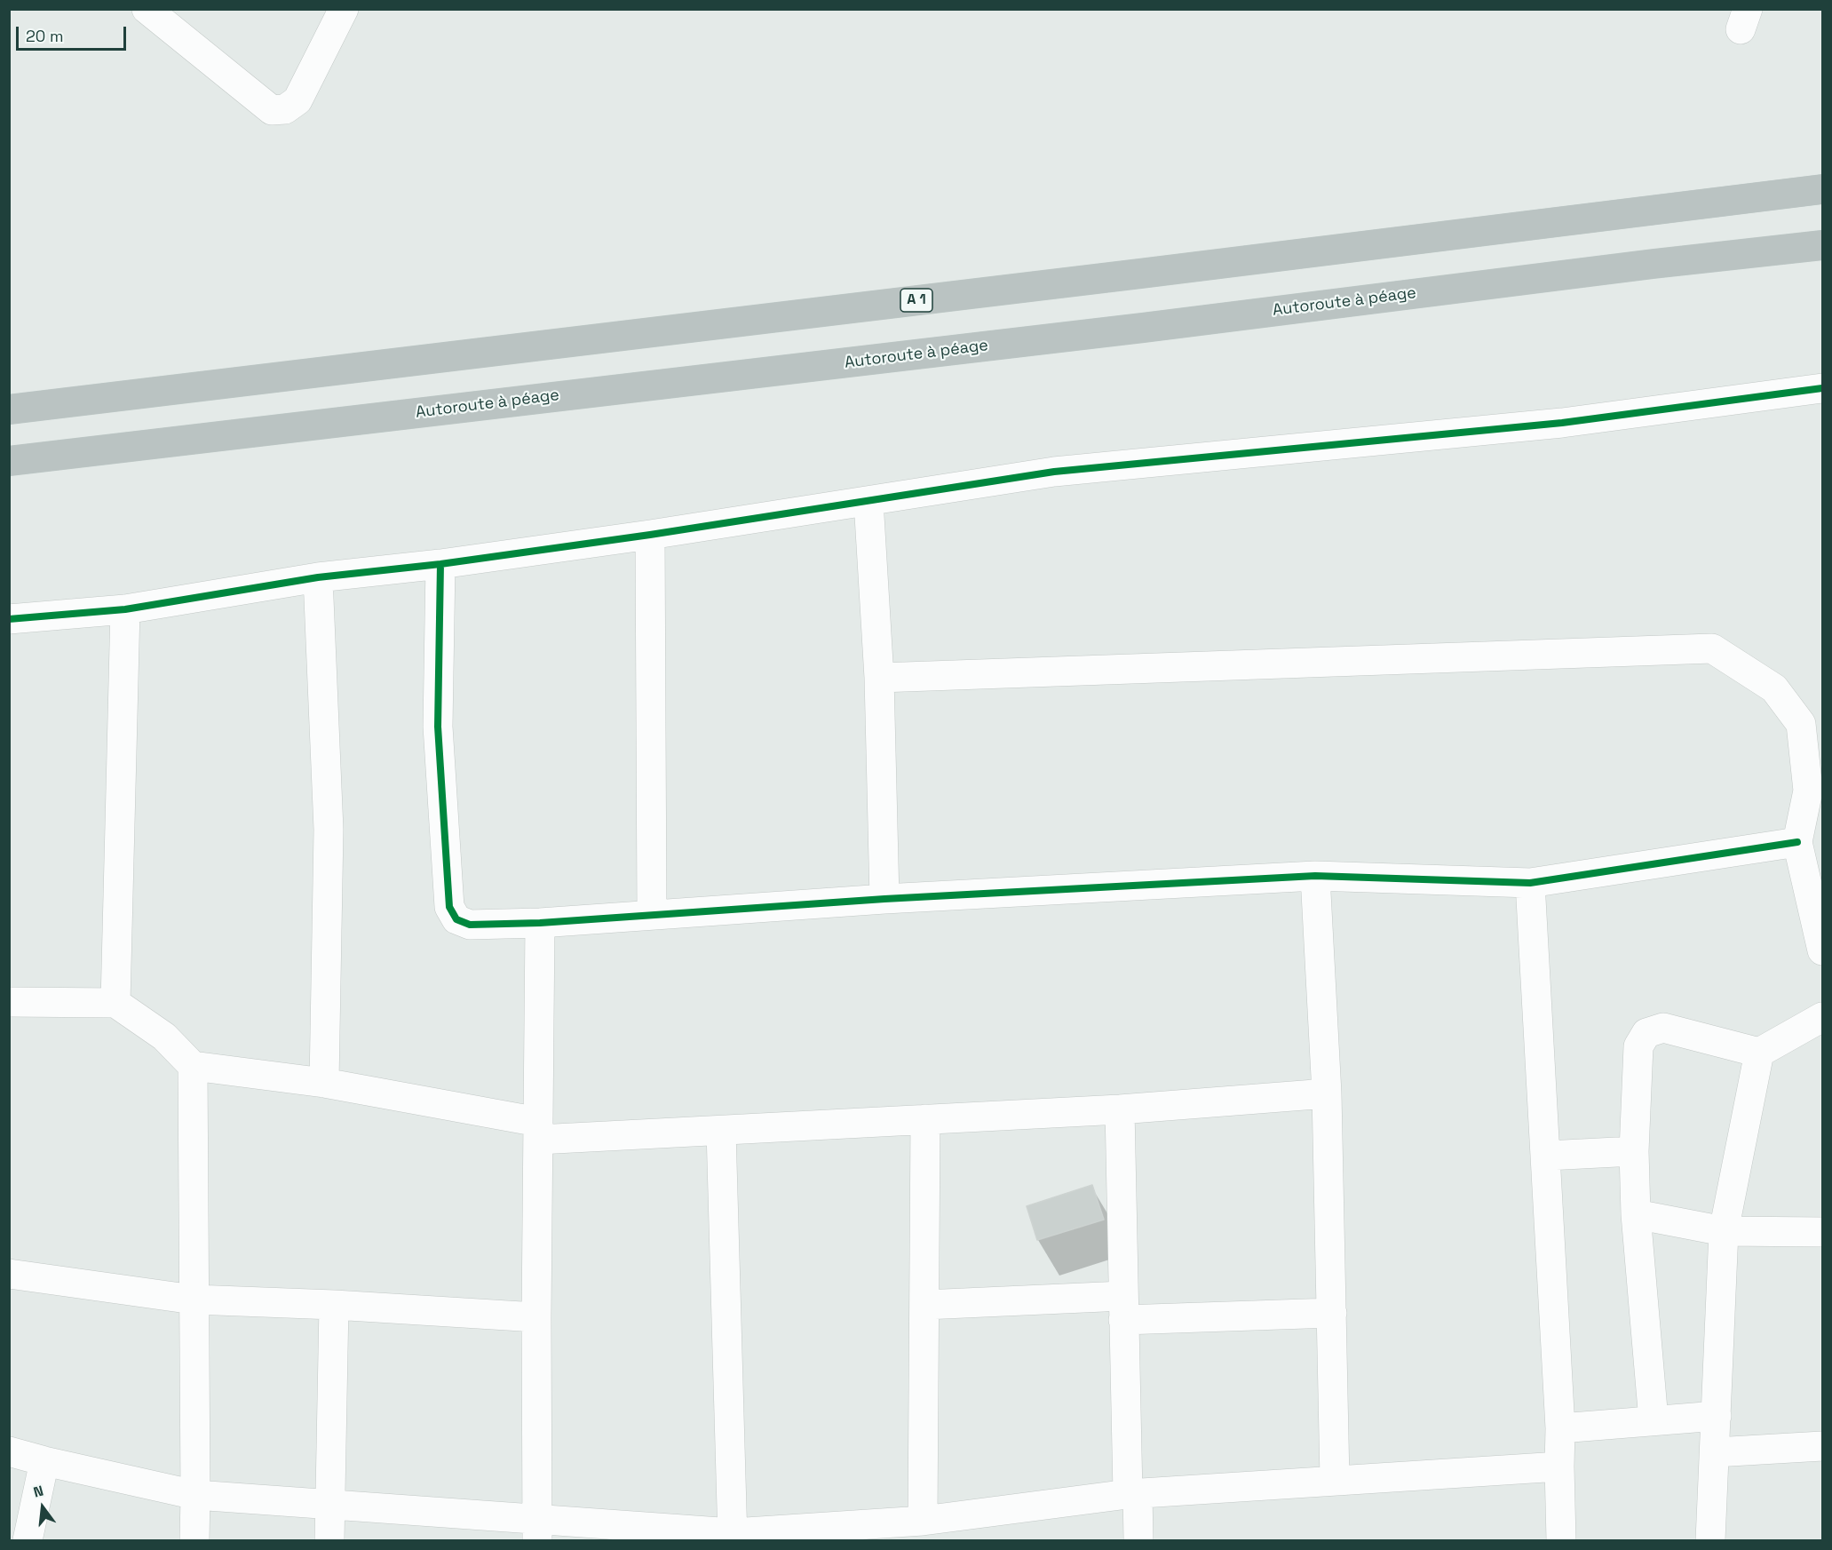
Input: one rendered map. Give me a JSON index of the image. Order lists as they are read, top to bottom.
{
  "streets": {
    "highway": ["A 1", "Autoroute à péage"]
  },
  "scale_bar": "20 m",
  "north": "top"
}
